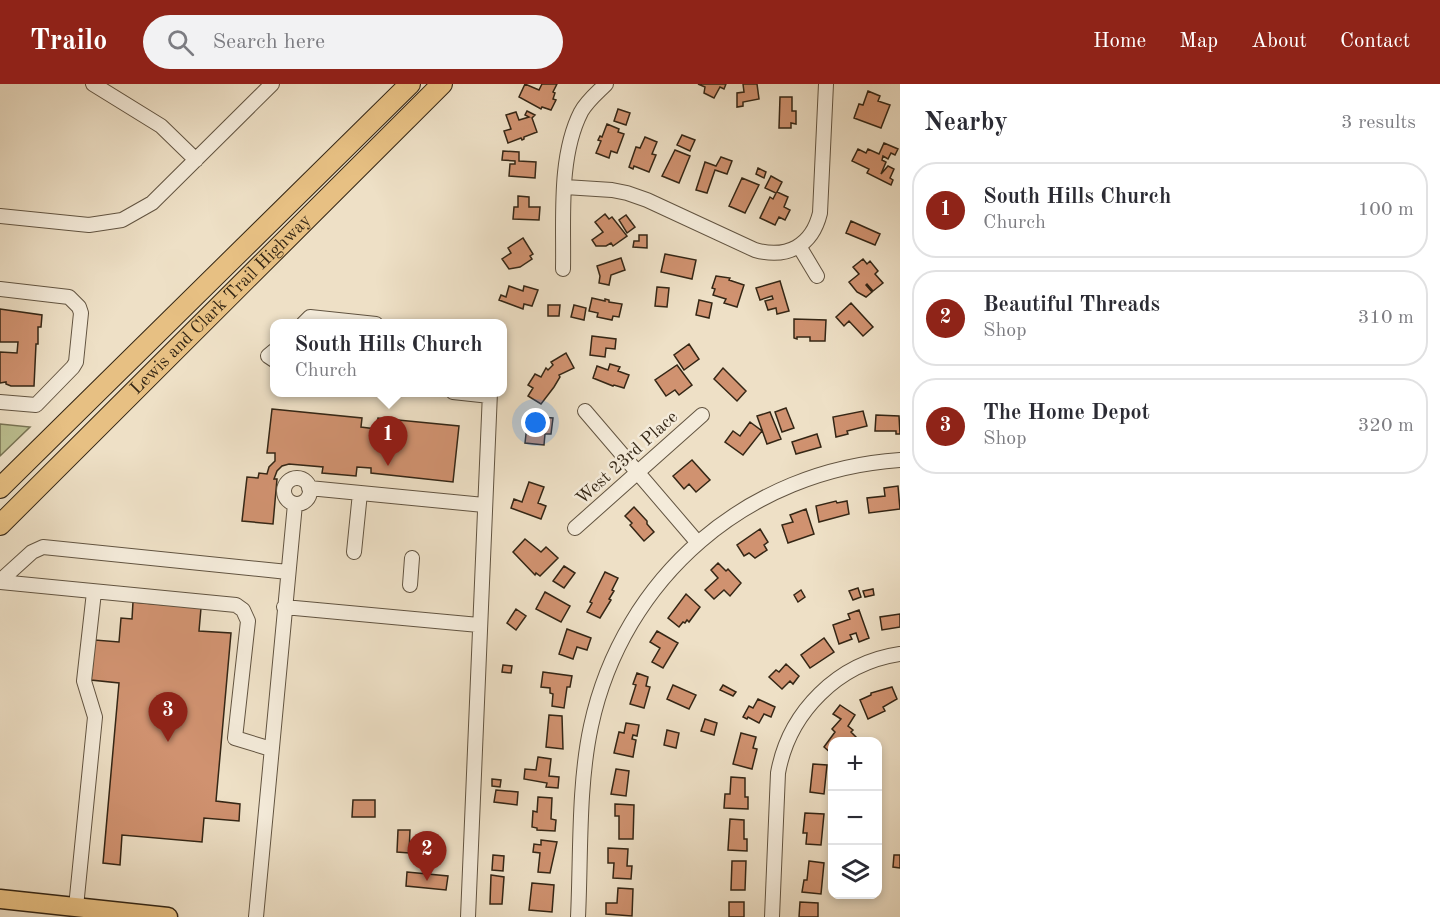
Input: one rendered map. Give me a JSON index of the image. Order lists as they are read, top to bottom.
{
  "streets": {
    "highway": ["Lewis and Clark Trail Highway"],
    "street": ["West 23rd Place"]
  },
  "page": {
    "header": "Trailo",
    "search": "Search here",
    "nav": [
      "Home",
      "Map",
      "About",
      "Contact"
    ],
    "heading": ["Nearby", "3 results"],
    "list": [
      {
        "mark": "1",
        "name": "South Hills Church",
        "note": "Church",
        "value": "100 m"
      },
      {
        "mark": "2",
        "name": "Beautiful Threads",
        "note": "Shop",
        "value": "310 m"
      },
      {
        "mark": "3",
        "name": "The Home Depot",
        "note": "Shop",
        "value": "320 m"
      }
    ],
    "popup": ["South Hills Church", "Church"],
    "pins": ["1", "3", "2"],
    "map_buttons": ["+", "−"]
  }
}
